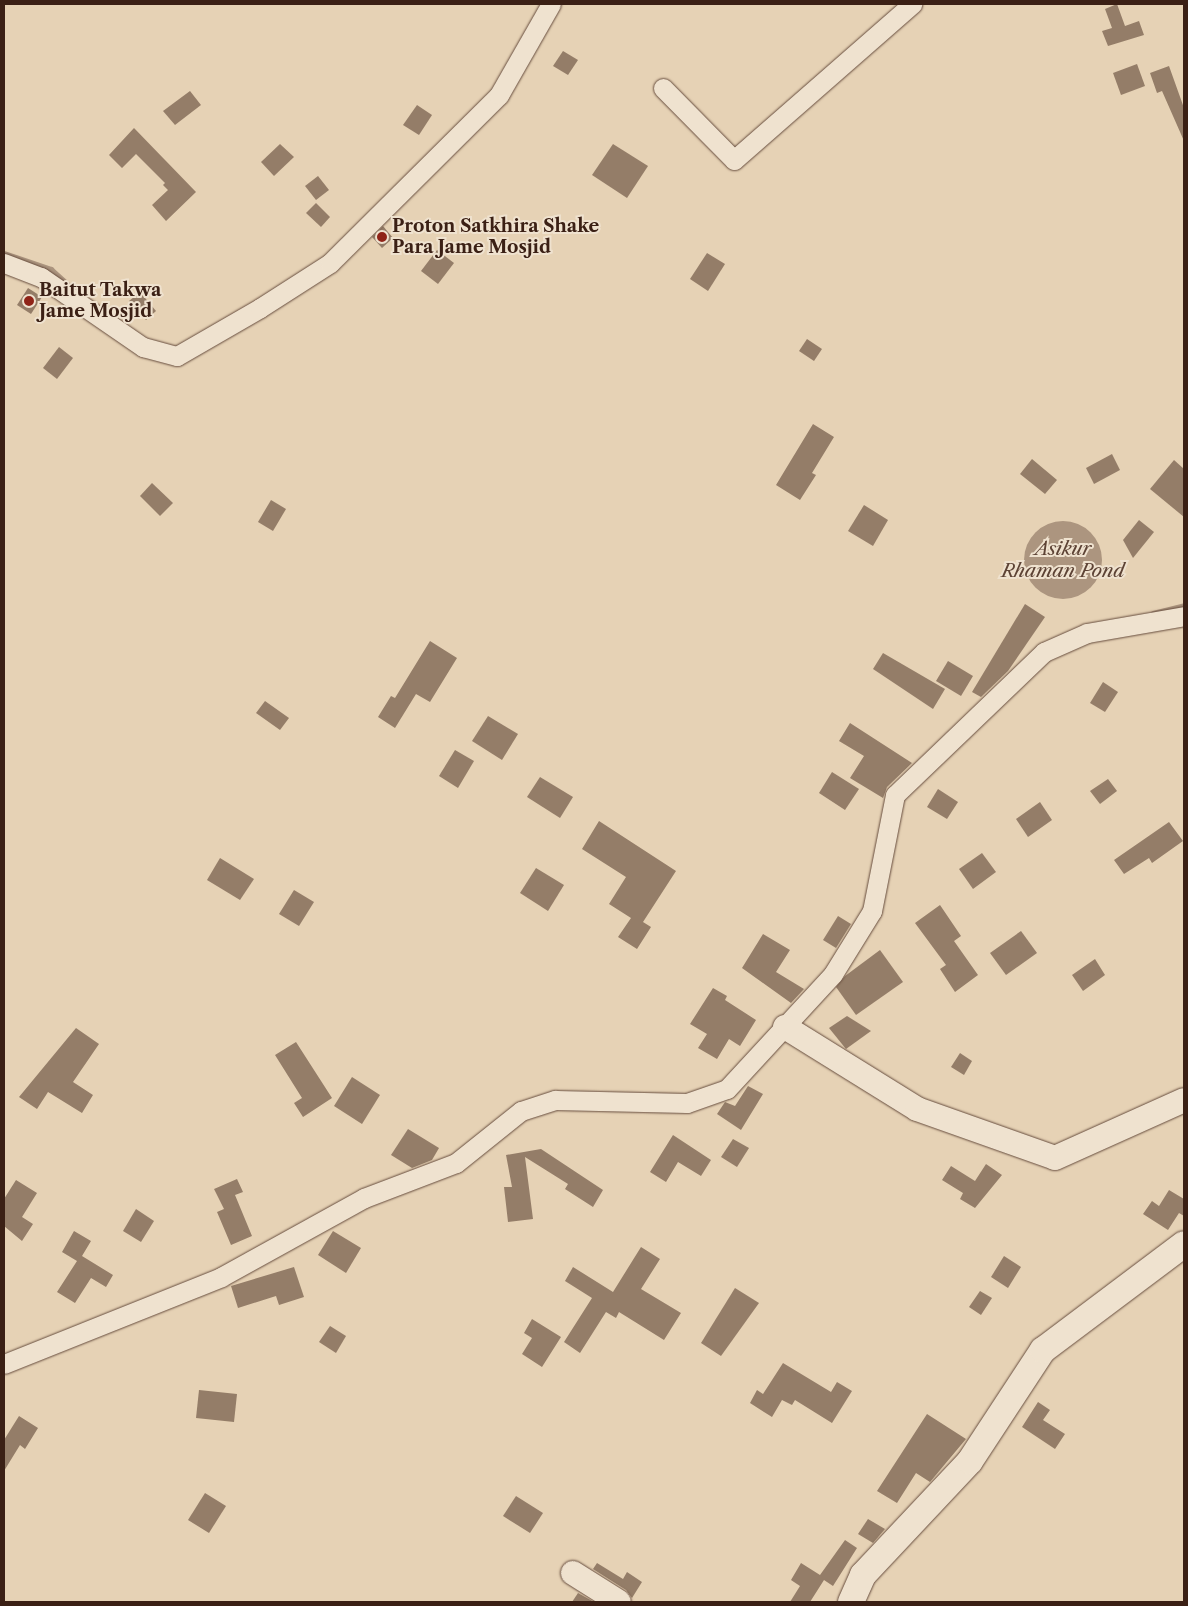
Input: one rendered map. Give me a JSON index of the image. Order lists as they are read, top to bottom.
{
  "water": ["Asikur Rhaman Pond"],
  "places": ["Proton Satkhira Shake Para Jame Mosjid", "Baitut Takwa Jame Mosjid"]
}
